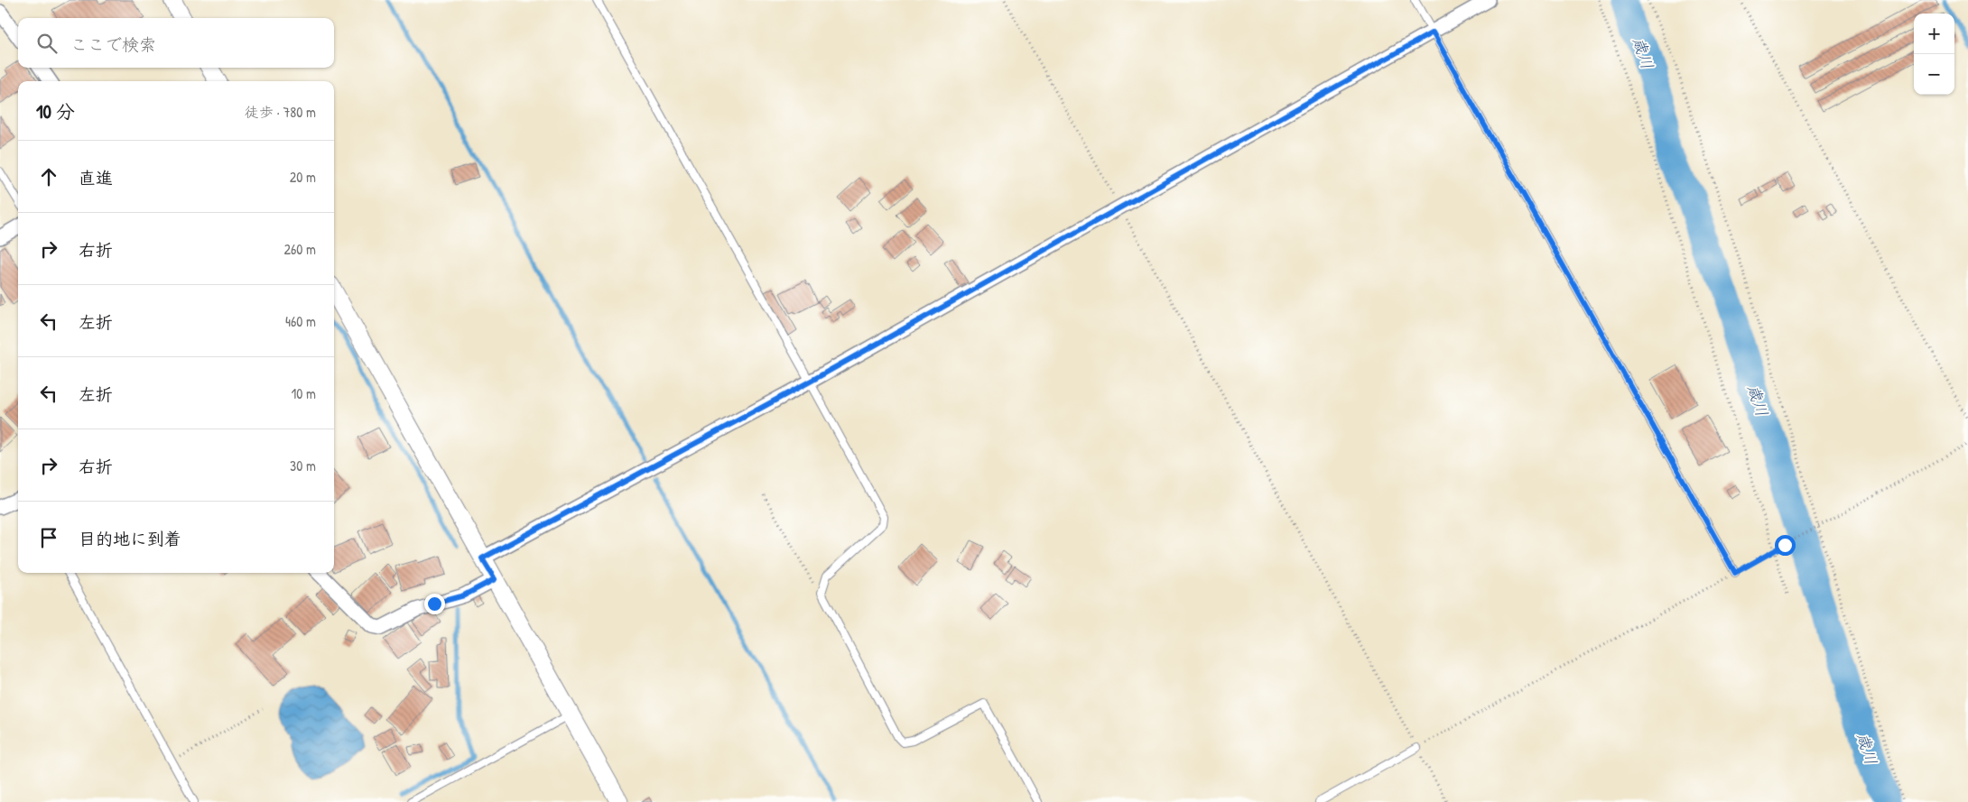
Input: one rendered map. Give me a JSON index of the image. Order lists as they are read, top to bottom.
{
  "water": ["歳川"],
  "page": {
    "map_buttons": ["+", "−"],
    "search": "ここで検索",
    "heading": ["10 分", "徒歩 · 780 m"],
    "list": [
      ["直進", "20 m"],
      ["右折", "260 m"],
      ["左折", "460 m"],
      ["左折", "10 m"],
      ["右折", "30 m"],
      "目的地に到着"
    ]
  }
}
